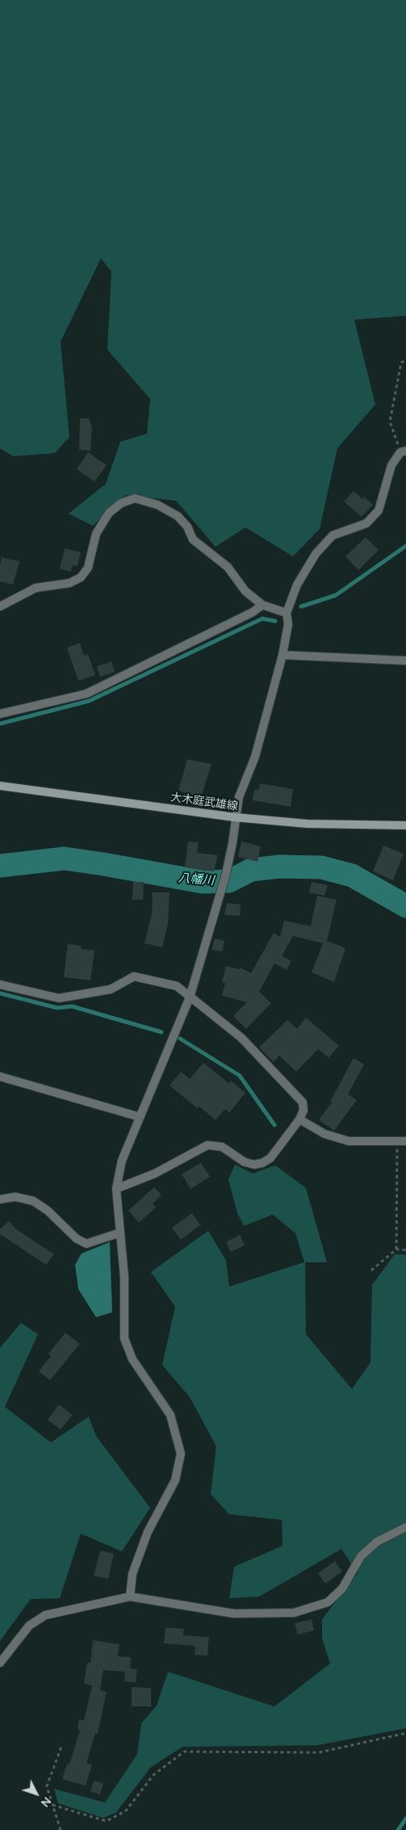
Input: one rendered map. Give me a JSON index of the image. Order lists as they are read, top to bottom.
{
  "streets": {
    "main road": ["大木庭武雄線"]
  },
  "water": ["八幡川"],
  "north": "bottom right"
}
